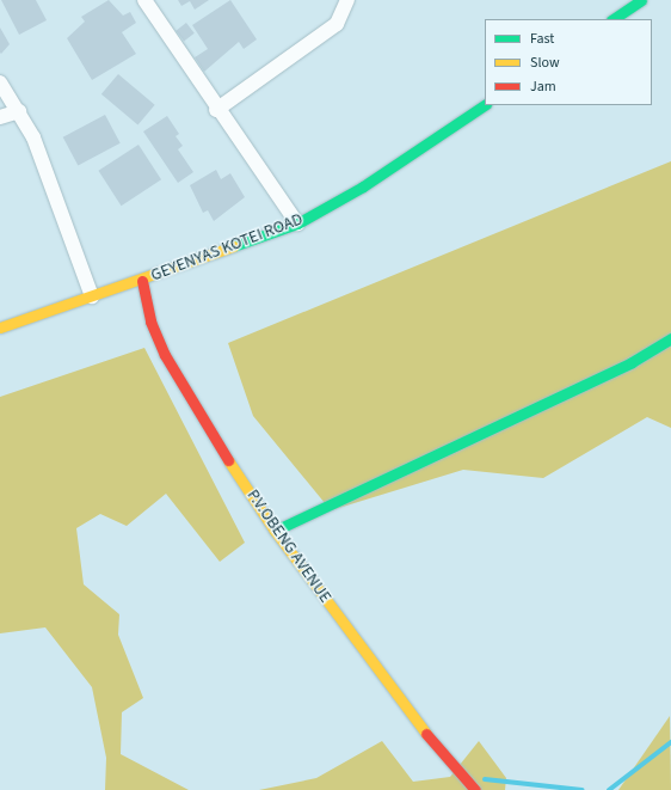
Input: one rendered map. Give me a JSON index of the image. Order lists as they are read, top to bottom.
{
  "streets": {
    "street": ["GEYENYAS KOTEI ROAD", "P.V.OBENG AVENUE"]
  },
  "crossings": [
    ["GEYENYAS KOTEI ROAD", "P.V.OBENG AVENUE"]
  ],
  "legend": ["Fast", "Slow", "Jam"]
}
